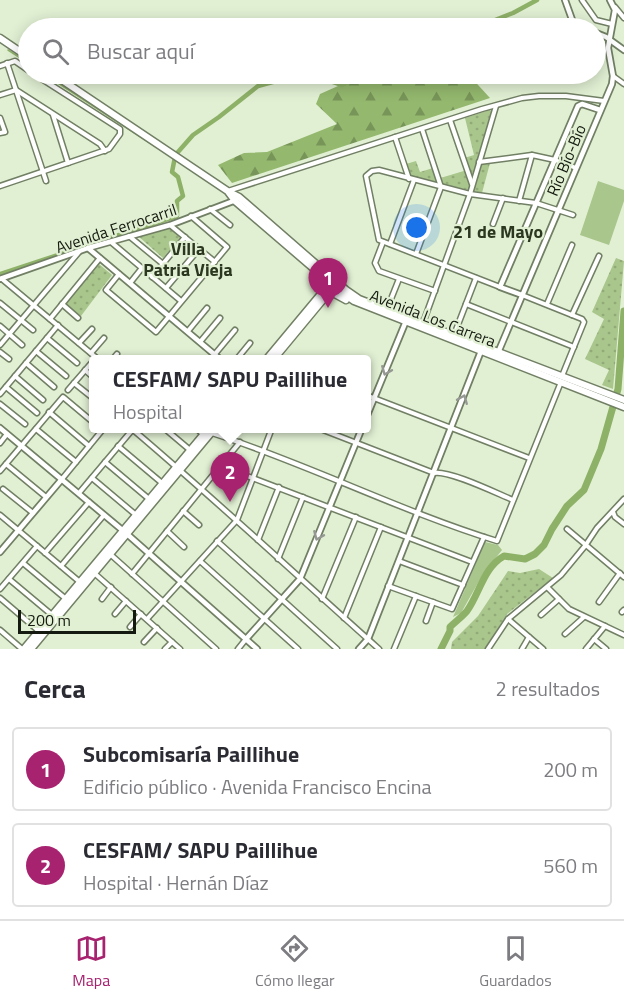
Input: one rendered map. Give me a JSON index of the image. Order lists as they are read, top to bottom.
{
  "streets": {
    "main road": ["Avenida Los Carrera"],
    "street": ["Río Bío-Bío", "Avenida Ferrocarril"]
  },
  "crossings": [
    ["Río Bío-Bío", "Avenida Los Carrera"],
    ["Avenida Ferrocarril", "Avenida Los Carrera"]
  ],
  "districts": ["21 de Mayo", "Villa Patria Vieja"],
  "scale_bar": "200 m",
  "page": {
    "search": "Buscar aquí",
    "pins": ["1", "2"],
    "popup": ["CESFAM/ SAPU Paillihue", "Hospital"],
    "scale": "200 m",
    "heading": ["Cerca", "2 resultados"],
    "list": [
      {
        "mark": "1",
        "name": "Subcomisaría Paillihue",
        "note": "Edificio público · Avenida Francisco Encina",
        "value": "200 m"
      },
      {
        "mark": "2",
        "name": "CESFAM/ SAPU Paillihue",
        "note": "Hospital · Hernán Díaz",
        "value": "560 m"
      }
    ],
    "nav": ["Mapa", "Cómo llegar", "Guardados"]
  }
}
